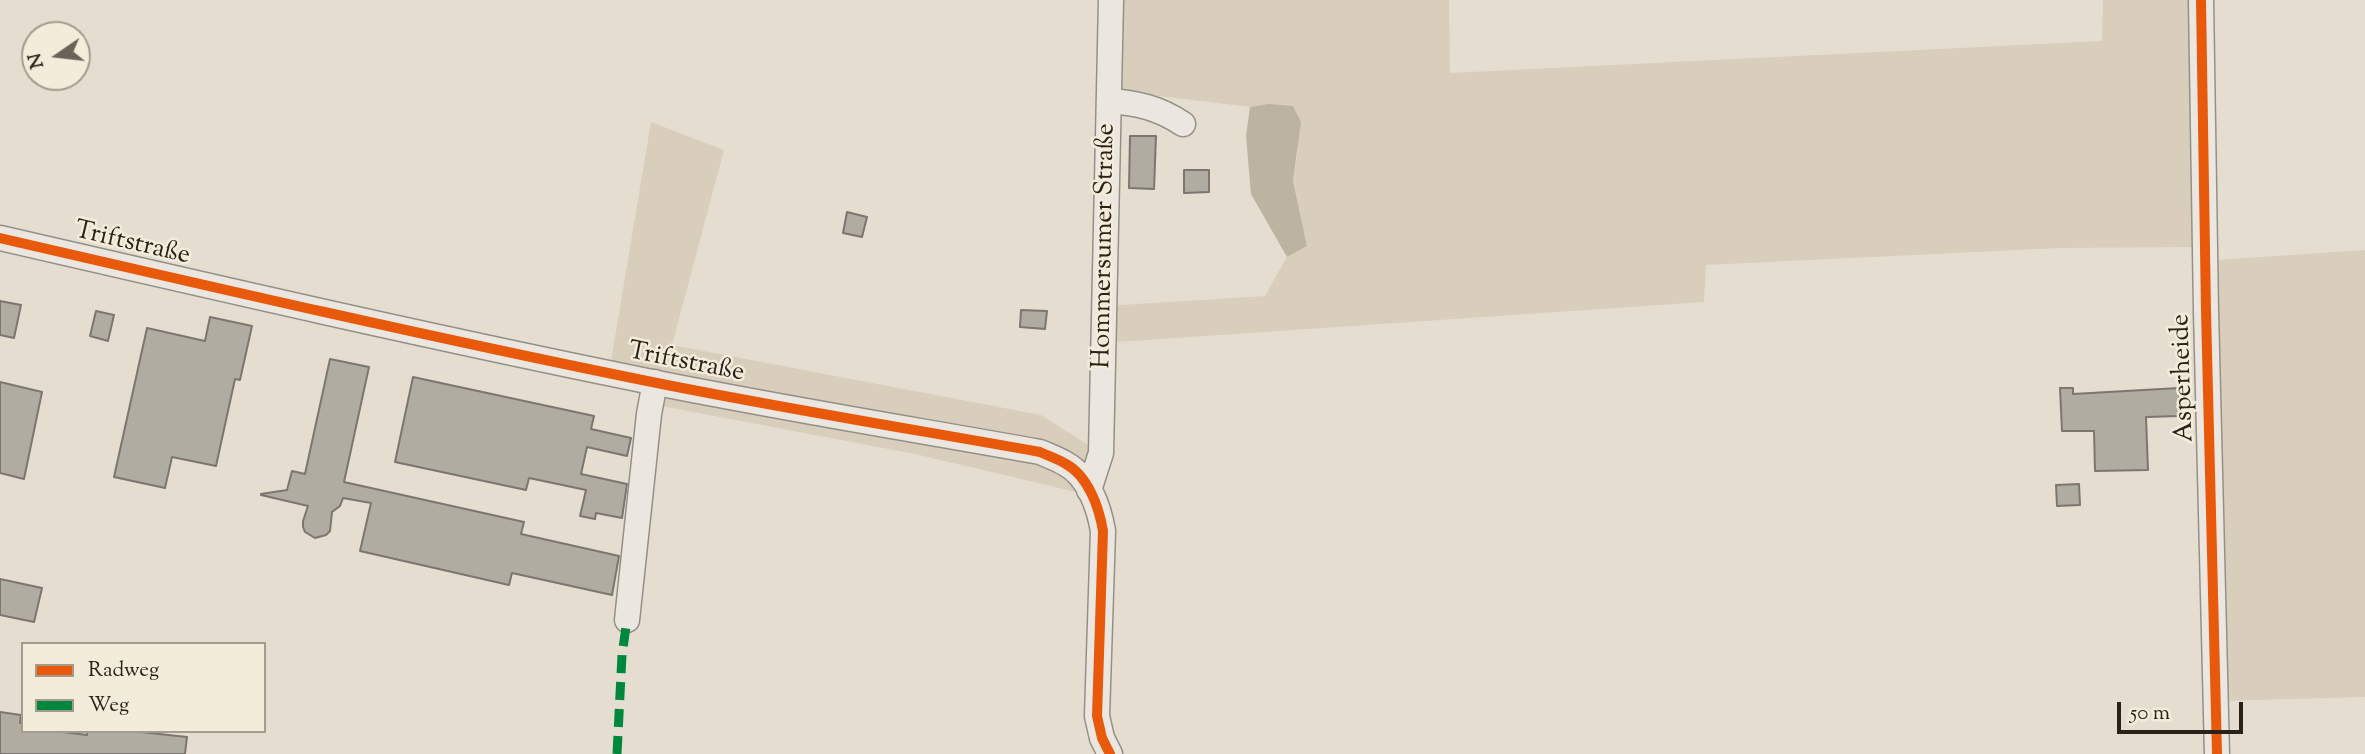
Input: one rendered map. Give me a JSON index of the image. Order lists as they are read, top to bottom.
{
  "streets": {
    "street": ["Triftstraße", "Hommersumer Straße", "Asperheide"]
  },
  "crossings": [
    ["Triftstraße", "Hommersumer Straße"]
  ],
  "legend": ["Radweg", "Weg"],
  "scale_bar": "50 m",
  "north": "left"
}
